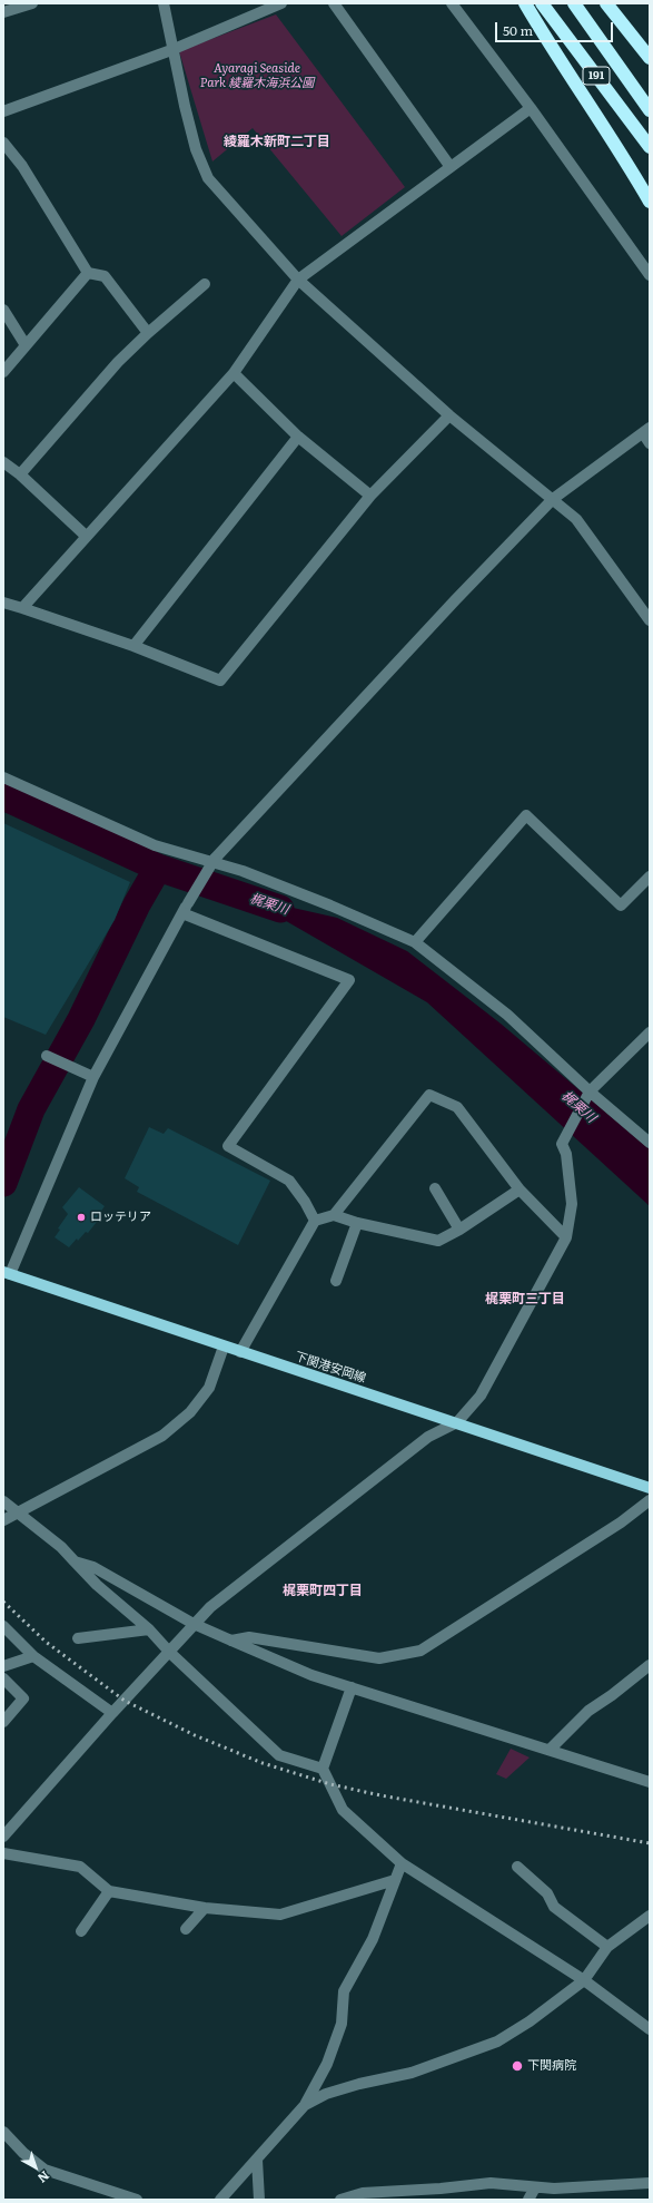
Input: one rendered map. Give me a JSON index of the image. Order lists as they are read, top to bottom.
{
  "streets": {
    "highway": ["191"],
    "main road": ["下関港安岡線"]
  },
  "districts": ["綾羅木新町二丁目", "梶栗町三丁目", "梶栗町四丁目"],
  "water": ["梶栗川"],
  "parks": ["Ayaragi Seaside Park 綾羅木海浜公園"],
  "places": ["ロッテリア", "下関病院"],
  "scale_bar": "50 m",
  "north": "bottom right"
}
